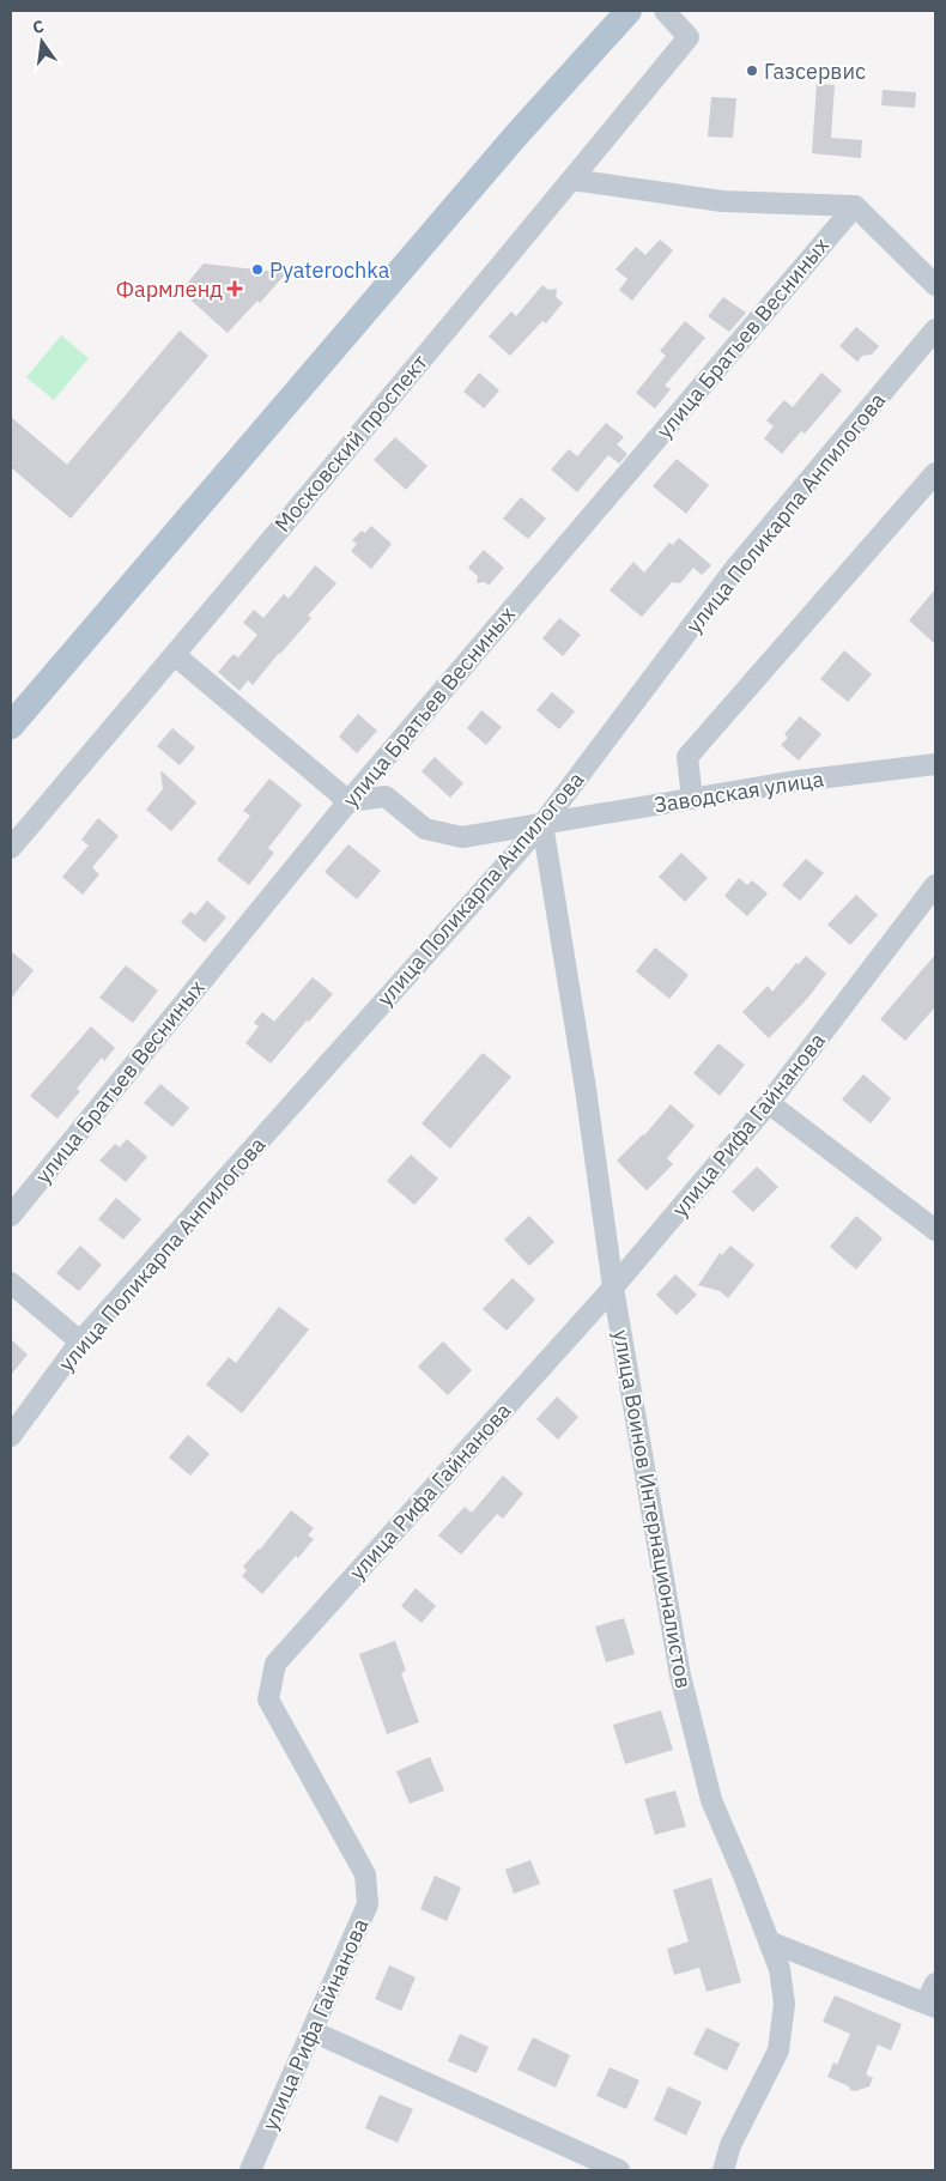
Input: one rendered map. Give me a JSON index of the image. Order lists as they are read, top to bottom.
{
  "streets": {
    "street": [
      "улица Братьев Весниных",
      "Московский проспект",
      "улица Поликарпа Анпилогова",
      "Заводская улица",
      "улица Рифа Гайнанова",
      "улица Воинов Интернационалистов"
    ]
  },
  "crossings": [
    ["улица Братьев Весниных", "Заводская улица"],
    ["улица Поликарпа Анпилогова", "Заводская улица"],
    ["улица Поликарпа Анпилогова", "улица Воинов Интернационалистов"],
    ["Заводская улица", "улица Воинов Интернационалистов"],
    ["улица Рифа Гайнанова", "улица Воинов Интернационалистов"]
  ],
  "places": {
    "other": ["Газсервис", "Pyaterochka"],
    "health": ["Фармленд"]
  },
  "north": "top"
}
